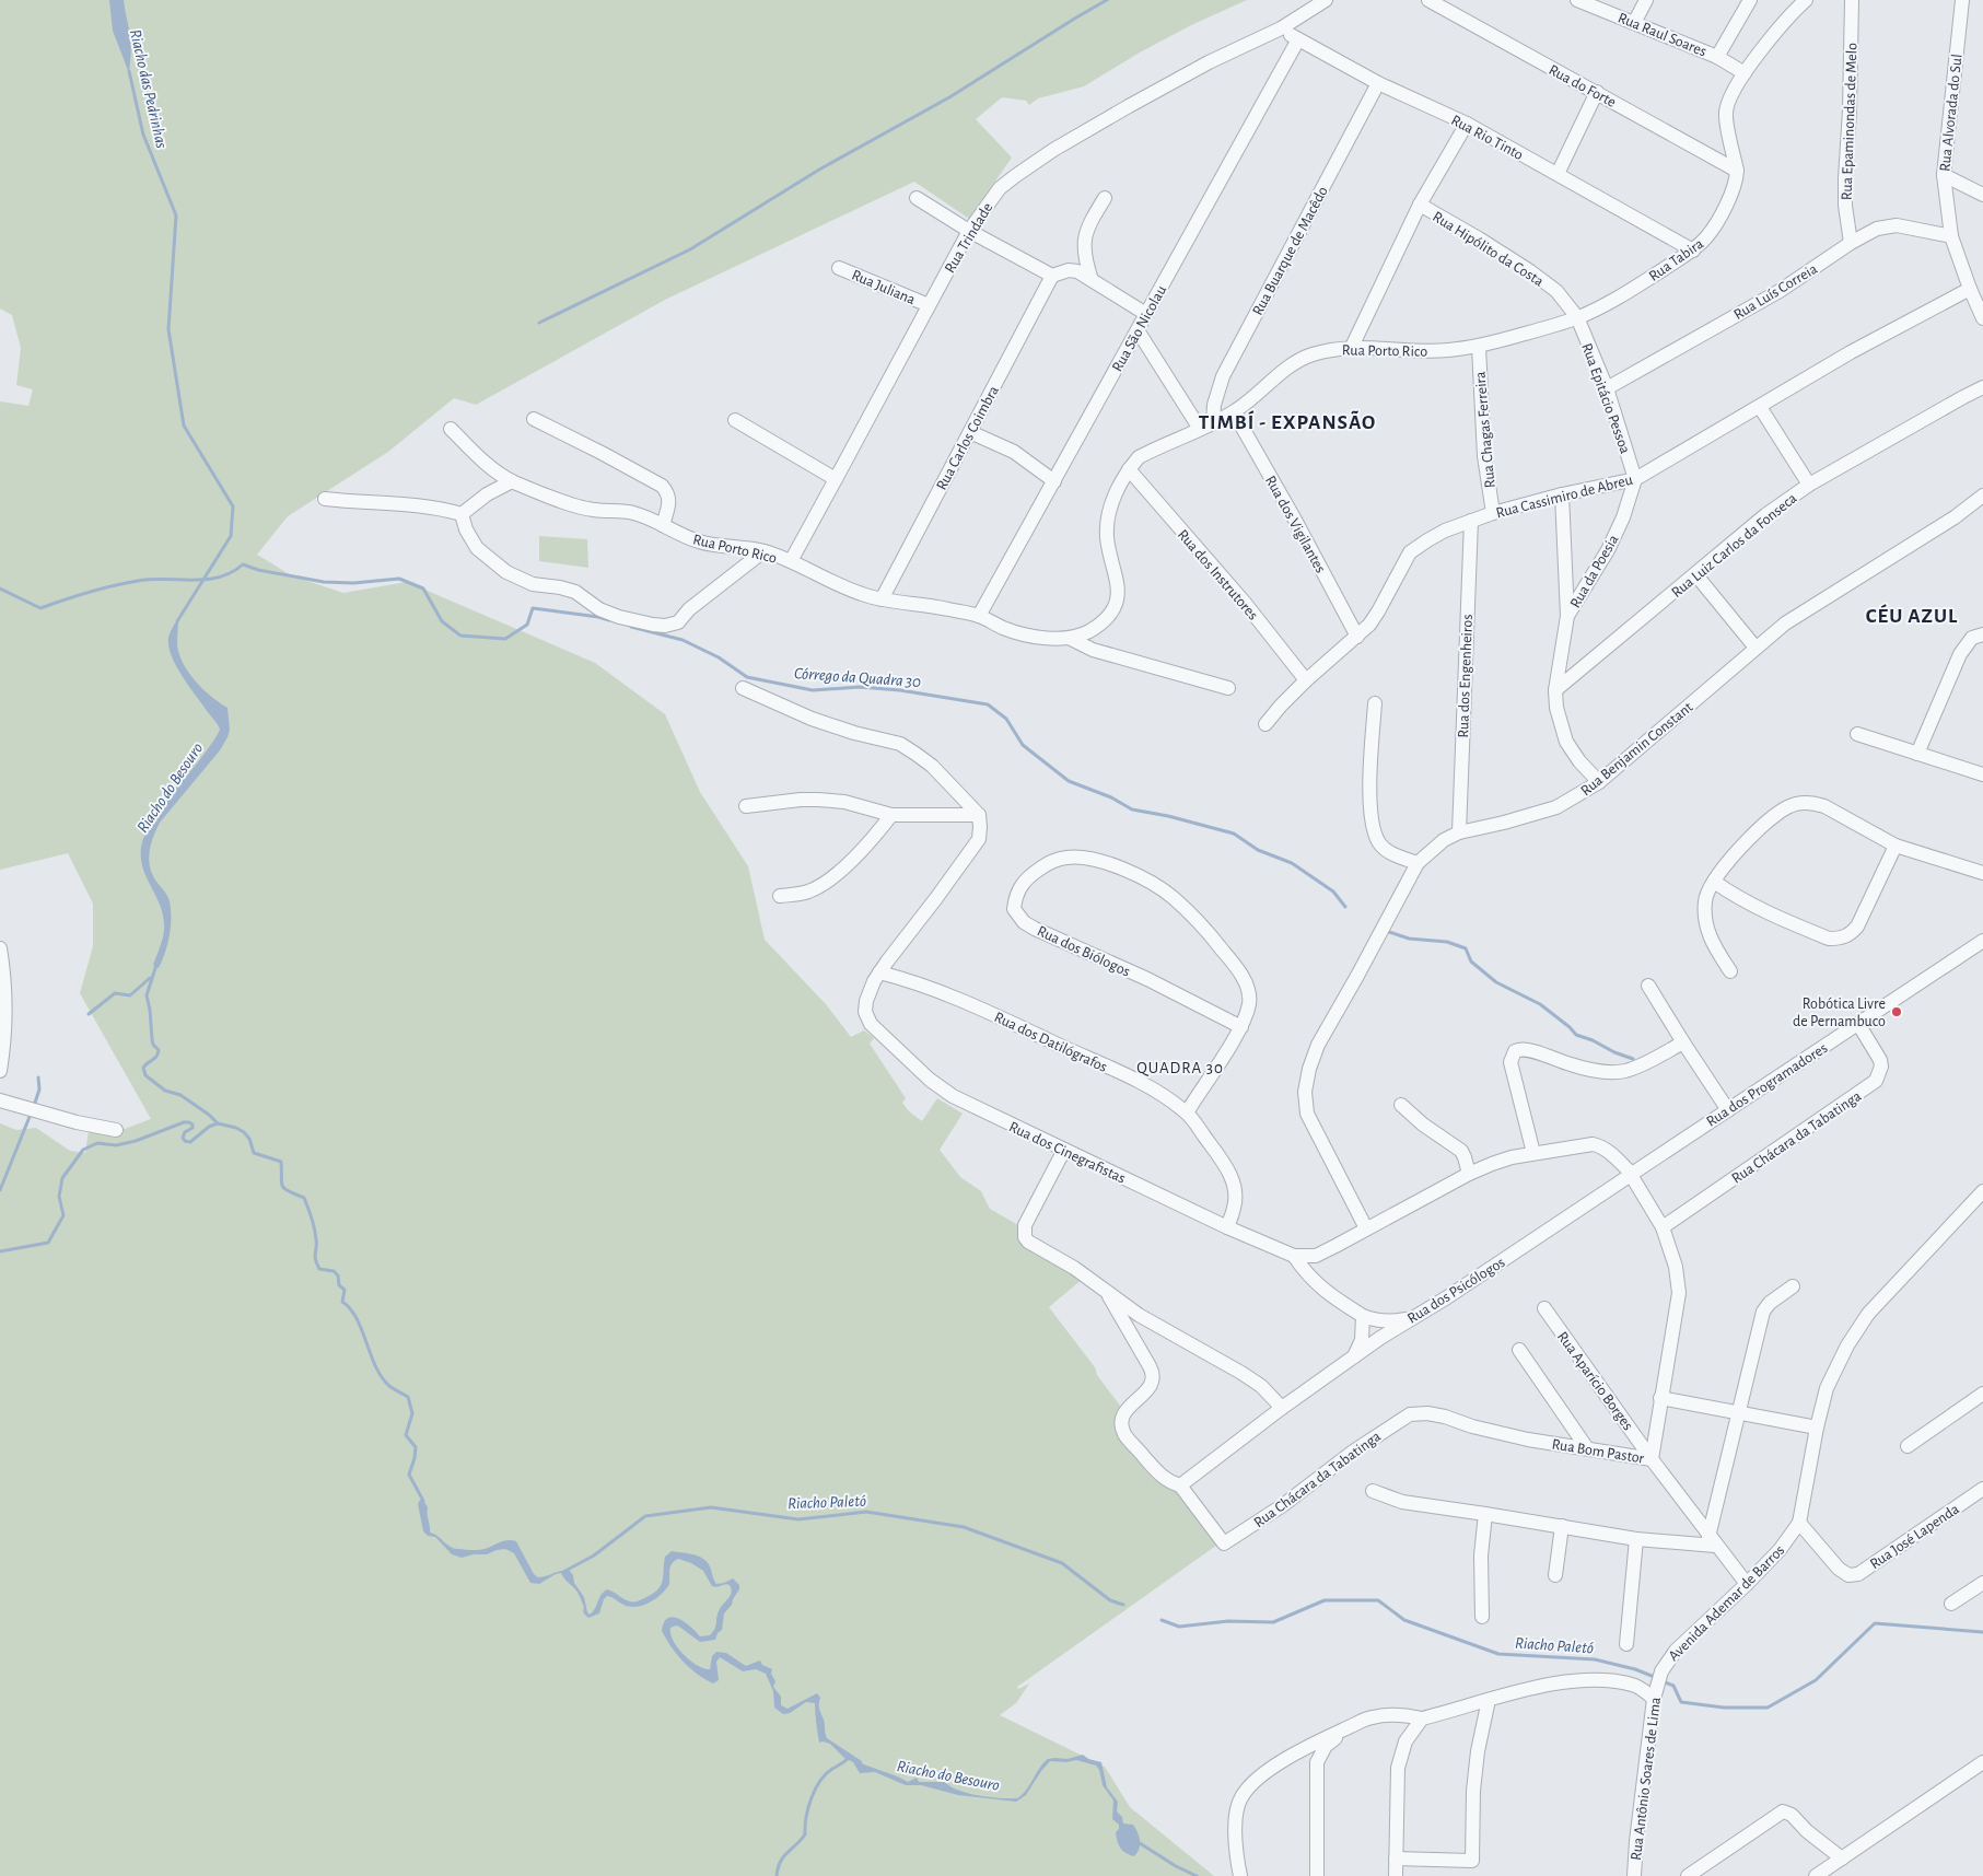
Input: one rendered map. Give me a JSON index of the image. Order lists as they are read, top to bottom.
{
  "streets": {
    "street": [
      "Rua Raul Soares",
      "Rua do Forte",
      "Rua Alvorada do Sul",
      "Rua Epaminondas de Melo",
      "Rua Rio Tinto",
      "Rua Trindade",
      "Rua Hipólito da Costa",
      "Rua Buarque de Macêdo",
      "Rua Tabira",
      "Rua Juliana",
      "Rua Luís Correia",
      "Rua São Nicolau",
      "Rua Porto Rico",
      "Rua Epitácio Pessoa",
      "Rua Chagas Ferreira",
      "Rua Carlos Coimbra",
      "Rua Cassimiro de Abreu",
      "Rua dos Vigilantes",
      "Rua Luiz Carlos da Fonseca",
      "Rua da Poesia",
      "Rua dos Instrutores",
      "Rua dos Engenheiros",
      "Rua Benjamin Constant",
      "Rua dos Biólogos",
      "Rua dos Datilógrafos",
      "Rua dos Programadores",
      "Rua Chácara da Tabatinga",
      "Rua dos Cinegrafistas",
      "Rua dos Psicólogos",
      "Rua Aparício Borges",
      "Rua Bom Pastor",
      "Rua José Lapenda",
      "Avenida Ademar de Barros",
      "Rua Antônio Soares de Lima"
    ]
  },
  "crossings": [
    ["Rua Raul Soares", "Rua Tabira"],
    ["Rua do Forte", "Rua Tabira"],
    ["Rua Alvorada do Sul", "Rua Luís Correia"],
    ["Rua Alvorada do Sul", "Rua Cassimiro de Abreu"],
    ["Rua Epaminondas de Melo", "Rua Luís Correia"],
    ["Rua Rio Tinto", "Rua Trindade"],
    ["Rua Rio Tinto", "Rua Buarque de Macêdo"],
    ["Rua Rio Tinto", "Rua Tabira"],
    ["Rua Rio Tinto", "Rua São Nicolau"],
    ["Rua Trindade", "Rua Juliana"],
    ["Rua Trindade", "Rua Porto Rico"],
    ["Rua Hipólito da Costa", "Rua Tabira"],
    ["Rua Hipólito da Costa", "Rua Porto Rico"],
    ["Rua Hipólito da Costa", "Rua Epitácio Pessoa"],
    ["Rua Buarque de Macêdo", "Rua Porto Rico"],
    ["Rua Tabira", "Rua Porto Rico"],
    ["Rua Tabira", "Rua Epitácio Pessoa"],
    ["Rua Luís Correia", "Rua Epitácio Pessoa"],
    ["Rua São Nicolau", "Rua Porto Rico"],
    ["Rua Porto Rico", "Rua Epitácio Pessoa"],
    ["Rua Porto Rico", "Rua Chagas Ferreira"],
    ["Rua Porto Rico", "Rua Carlos Coimbra"],
    ["Rua Porto Rico", "Rua dos Vigilantes"],
    ["Rua Porto Rico", "Rua dos Instrutores"],
    ["Rua Epitácio Pessoa", "Rua Cassimiro de Abreu"],
    ["Rua Epitácio Pessoa", "Rua da Poesia"],
    ["Rua Chagas Ferreira", "Rua Cassimiro de Abreu"],
    ["Rua Cassimiro de Abreu", "Rua dos Vigilantes"],
    ["Rua Cassimiro de Abreu", "Rua da Poesia"],
    ["Rua Cassimiro de Abreu", "Rua dos Instrutores"],
    ["Rua Cassimiro de Abreu", "Rua dos Engenheiros"],
    ["Rua Luiz Carlos da Fonseca", "Rua da Poesia"],
    ["Rua da Poesia", "Rua Benjamin Constant"],
    ["Rua dos Engenheiros", "Rua Benjamin Constant"],
    ["Rua Benjamin Constant", "Rua dos Cinegrafistas"],
    ["Rua dos Biólogos", "Rua dos Datilógrafos"],
    ["Rua dos Datilógrafos", "Rua dos Cinegrafistas"],
    ["Rua dos Programadores", "Rua Chácara da Tabatinga"],
    ["Rua dos Programadores", "Rua dos Cinegrafistas"],
    ["Rua dos Programadores", "Rua dos Psicólogos"],
    ["Rua Chácara da Tabatinga", "Rua dos Cinegrafistas"],
    ["Rua Chácara da Tabatinga", "Rua dos Psicólogos"],
    ["Rua Chácara da Tabatinga", "Rua Bom Pastor"],
    ["Rua dos Cinegrafistas", "Rua dos Psicólogos"],
    ["Rua dos Cinegrafistas", "Rua Bom Pastor"],
    ["Rua Aparício Borges", "Rua Bom Pastor"],
    ["Rua Aparício Borges", "Avenida Ademar de Barros"],
    ["Rua José Lapenda", "Avenida Ademar de Barros"],
    ["Avenida Ademar de Barros", "Rua Antônio Soares de Lima"]
  ],
  "districts": ["TIMBÍ - EXPANSÃO", "CÉU AZUL", "QUADRA 30"],
  "water": [
    "Riacho das Pedrinhas",
    "Córrego da Quadra 30",
    "Riacho do Besouro",
    "Riacho Paletó"
  ],
  "places": ["Robótica Livre de Pernambuco"]
}
